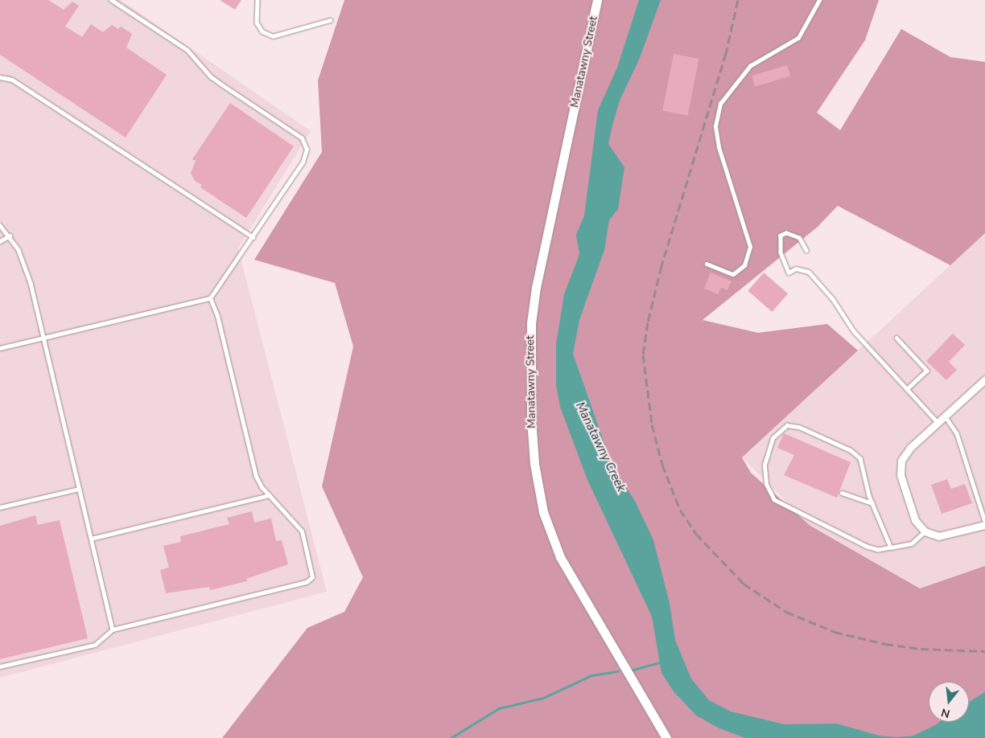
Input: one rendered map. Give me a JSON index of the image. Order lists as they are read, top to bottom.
{
  "streets": {
    "street": ["Manatawny Street"]
  },
  "water": ["Manatawny Creek"],
  "north": "bottom"
}
